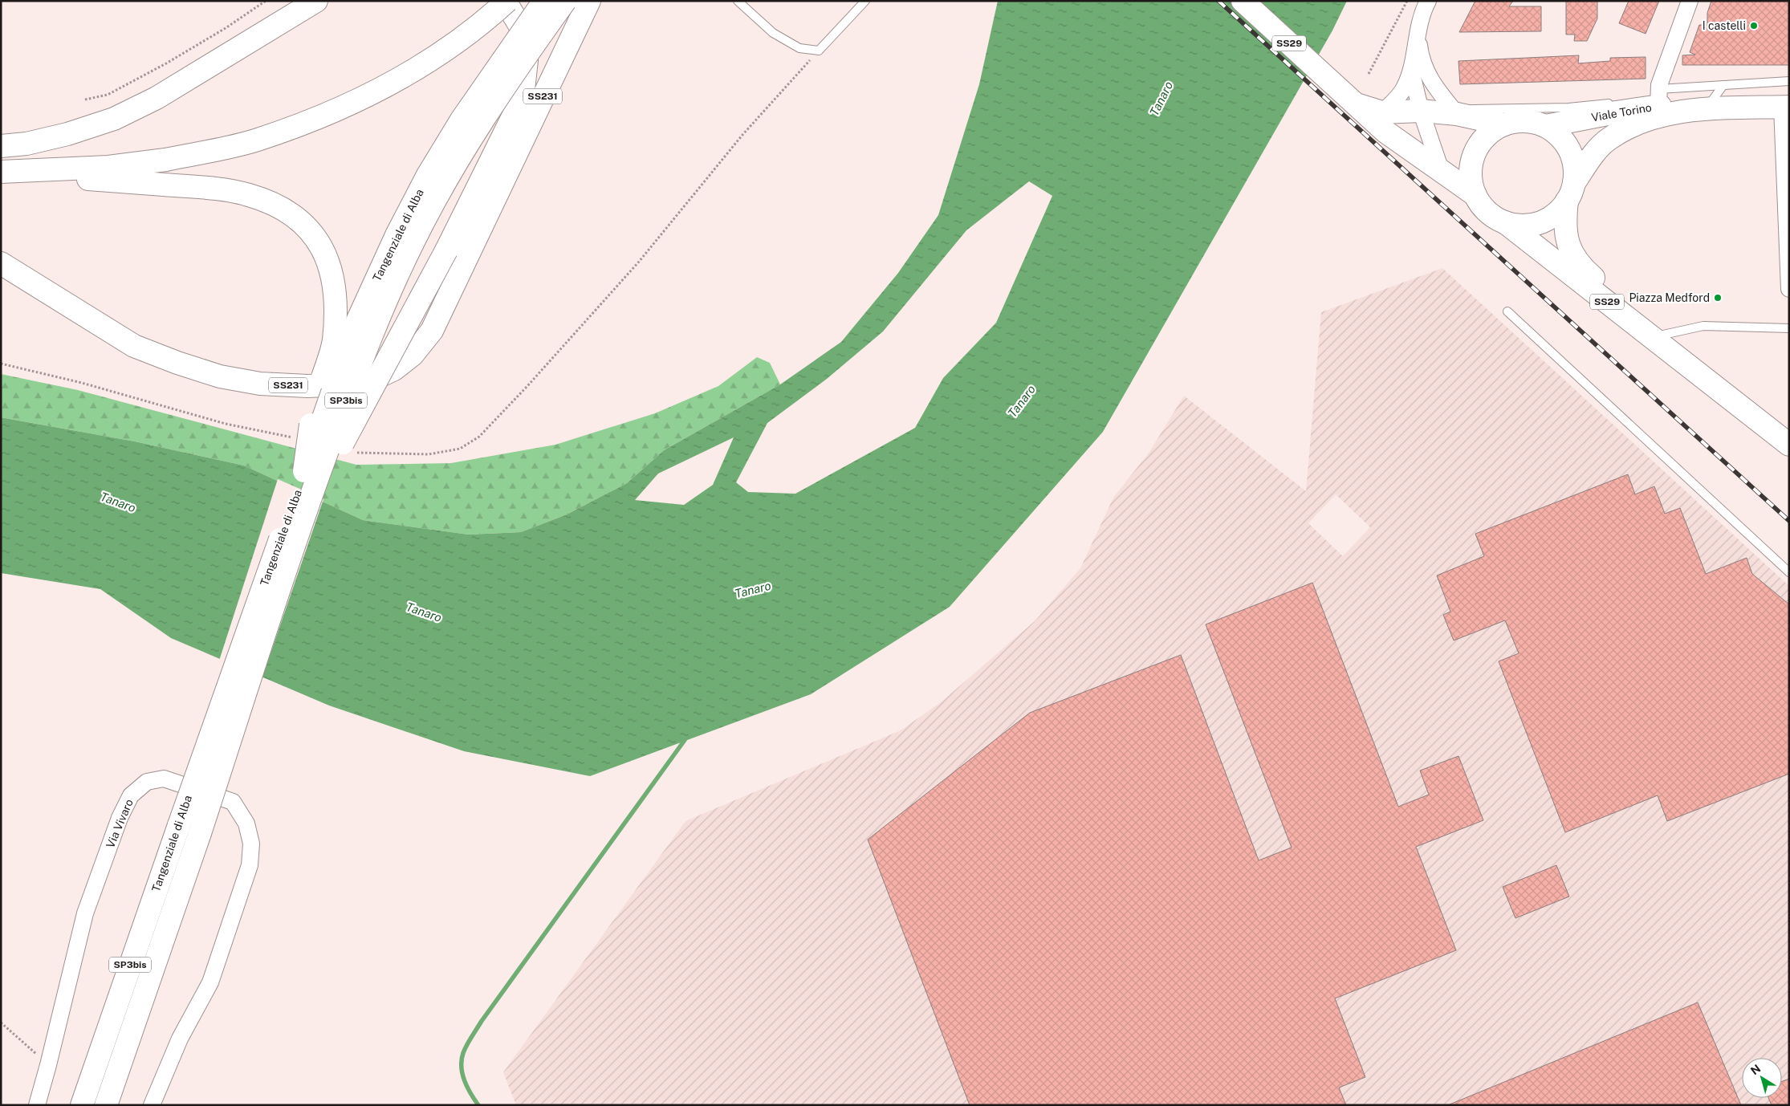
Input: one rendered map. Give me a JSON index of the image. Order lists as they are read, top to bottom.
{
  "streets": {
    "main road": [
      "SS29",
      "SS231",
      "Viale Torino",
      "Tangenziale di Alba",
      "SP3bis"
    ],
    "street": ["Via Vivaro"]
  },
  "crossings": [
    ["SS29", "Viale Torino"]
  ],
  "water": ["Tanaro"],
  "places": ["I castelli", "Piazza Medford"],
  "north": "top left"
}
